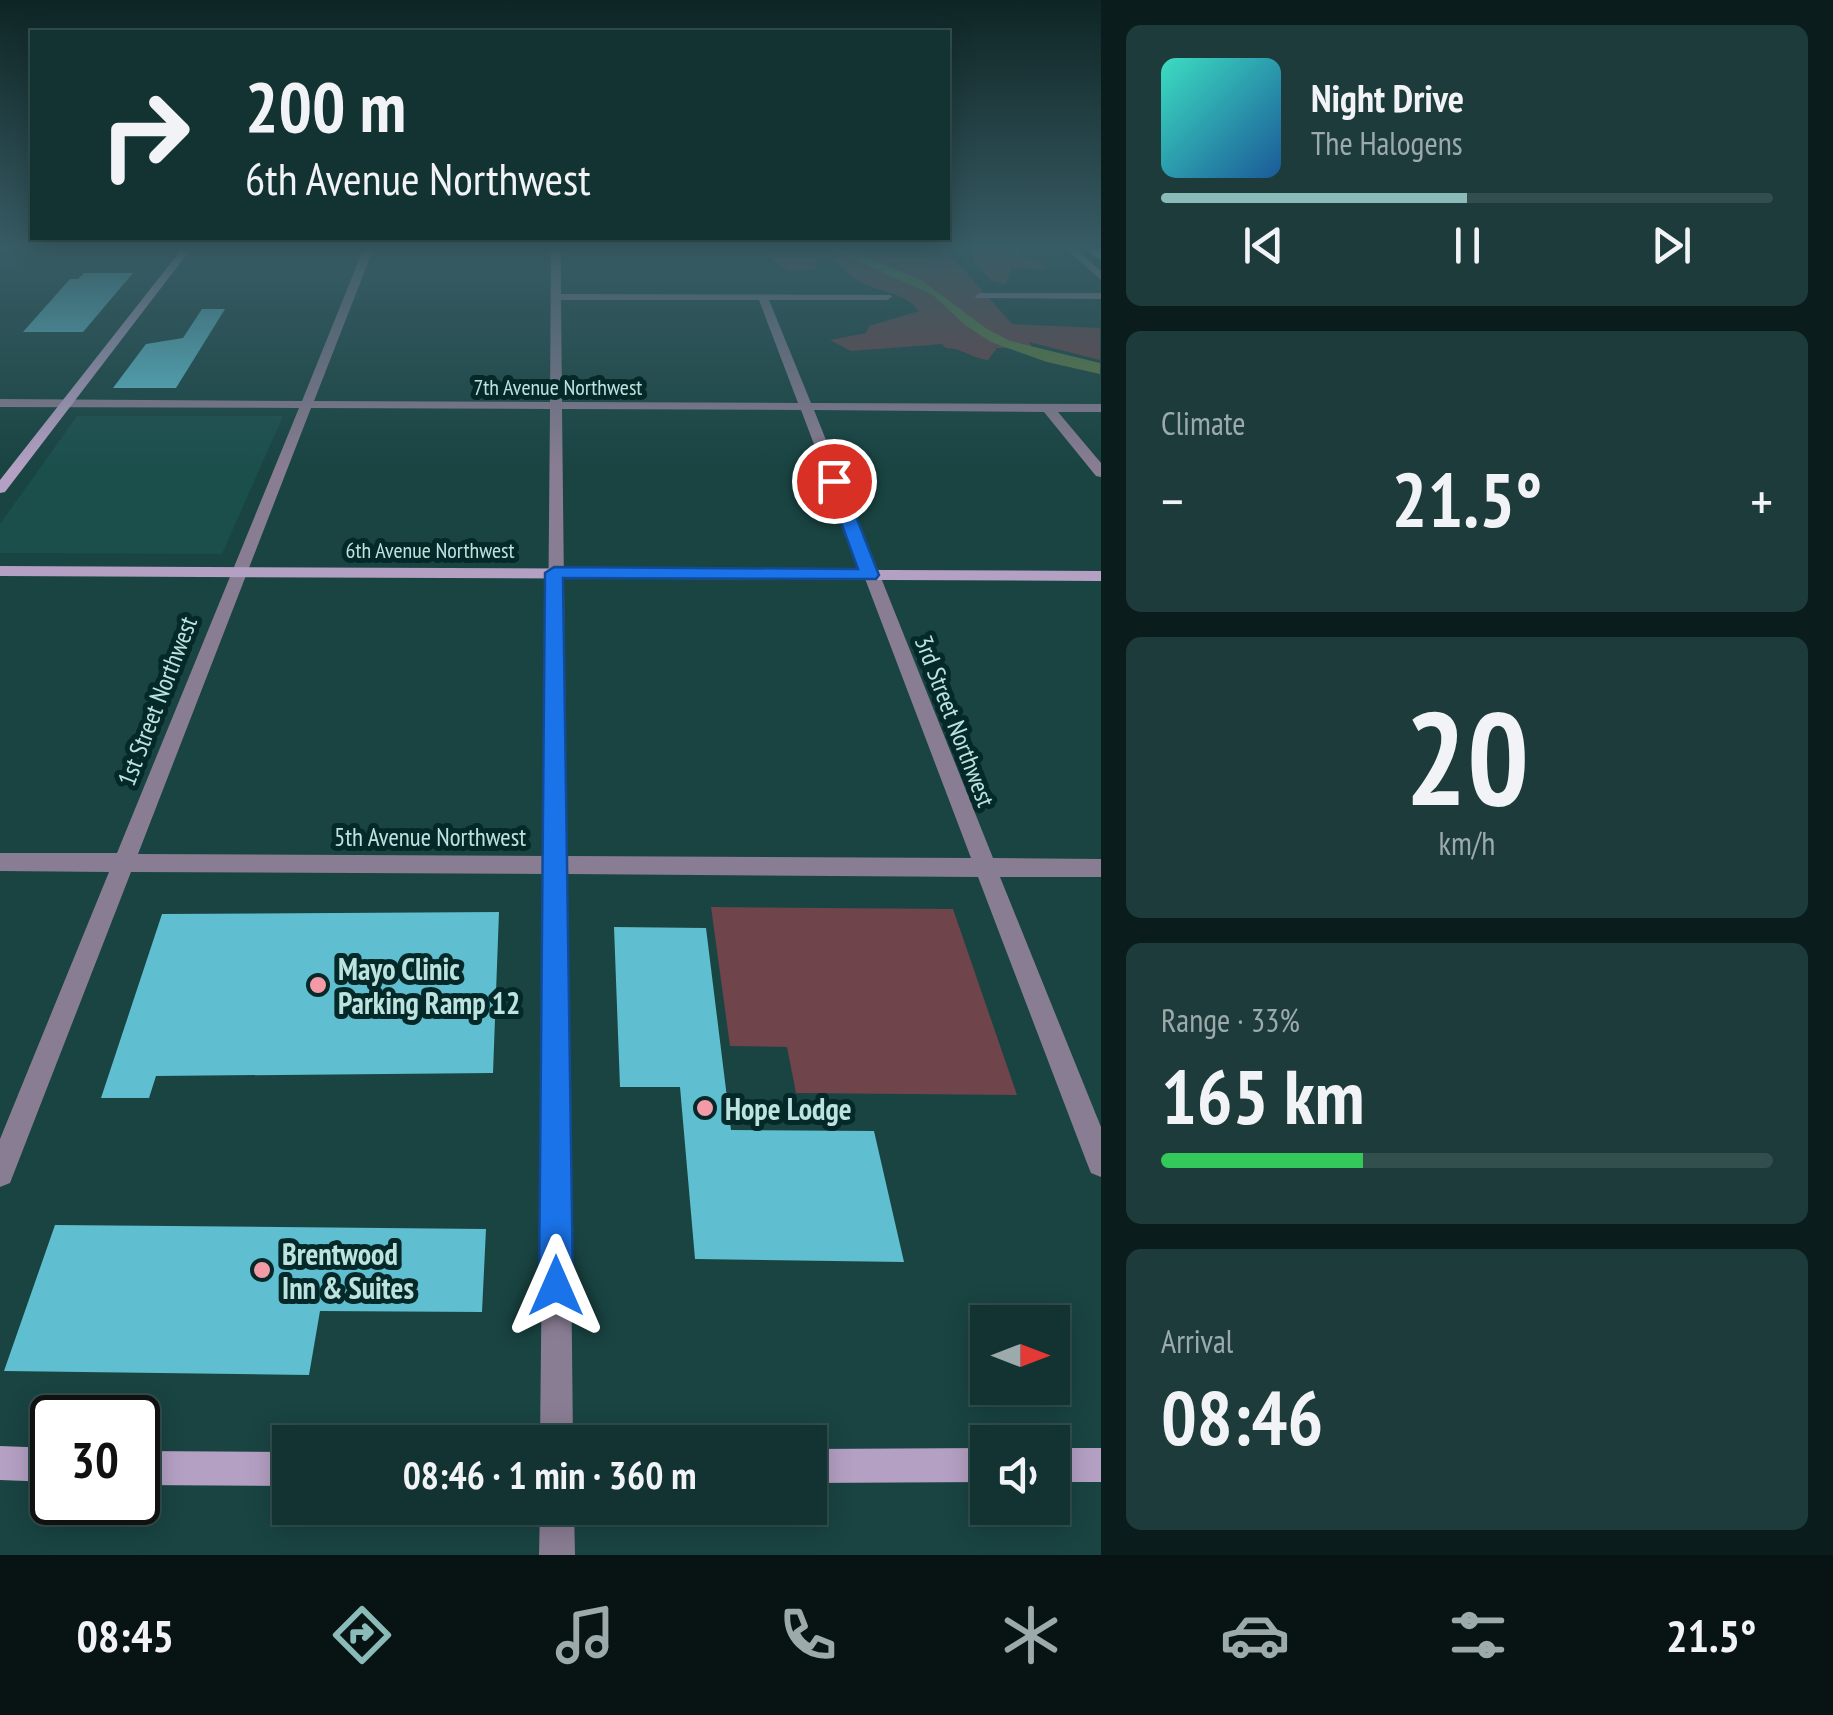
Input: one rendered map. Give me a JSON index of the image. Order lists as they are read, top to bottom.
{
  "streets": {
    "street": [
      "7th Avenue Northwest",
      "6th Avenue Northwest",
      "1st Street Northwest",
      "3rd Street Northwest",
      "5th Avenue Northwest"
    ]
  },
  "crossings": [
    ["7th Avenue Northwest", "1st Street Northwest"],
    ["7th Avenue Northwest", "3rd Street Northwest"],
    ["6th Avenue Northwest", "1st Street Northwest"],
    ["6th Avenue Northwest", "3rd Street Northwest"],
    ["1st Street Northwest", "5th Avenue Northwest"],
    ["3rd Street Northwest", "5th Avenue Northwest"]
  ],
  "places": ["Mayo Clinic Parking Ramp 12", "Hope Lodge", "Brentwood Inn & Suites"],
  "north": "right",
  "page": {
    "turn": ["200 m", "6th Avenue Northwest"],
    "song": ["Night Drive", "The Halogens"],
    "tile": [
      "Climate",
      ["20", "km/h"],
      ["Range · 33%", "165 km"],
      ["Arrival", "08:46"]
    ],
    "heat": ["−", "21.5°", "+"],
    "limit": "30",
    "trip": "08:46 · 1 min · 360 m",
    "tabs": ["08:45", "21.5°"]
  }
}
